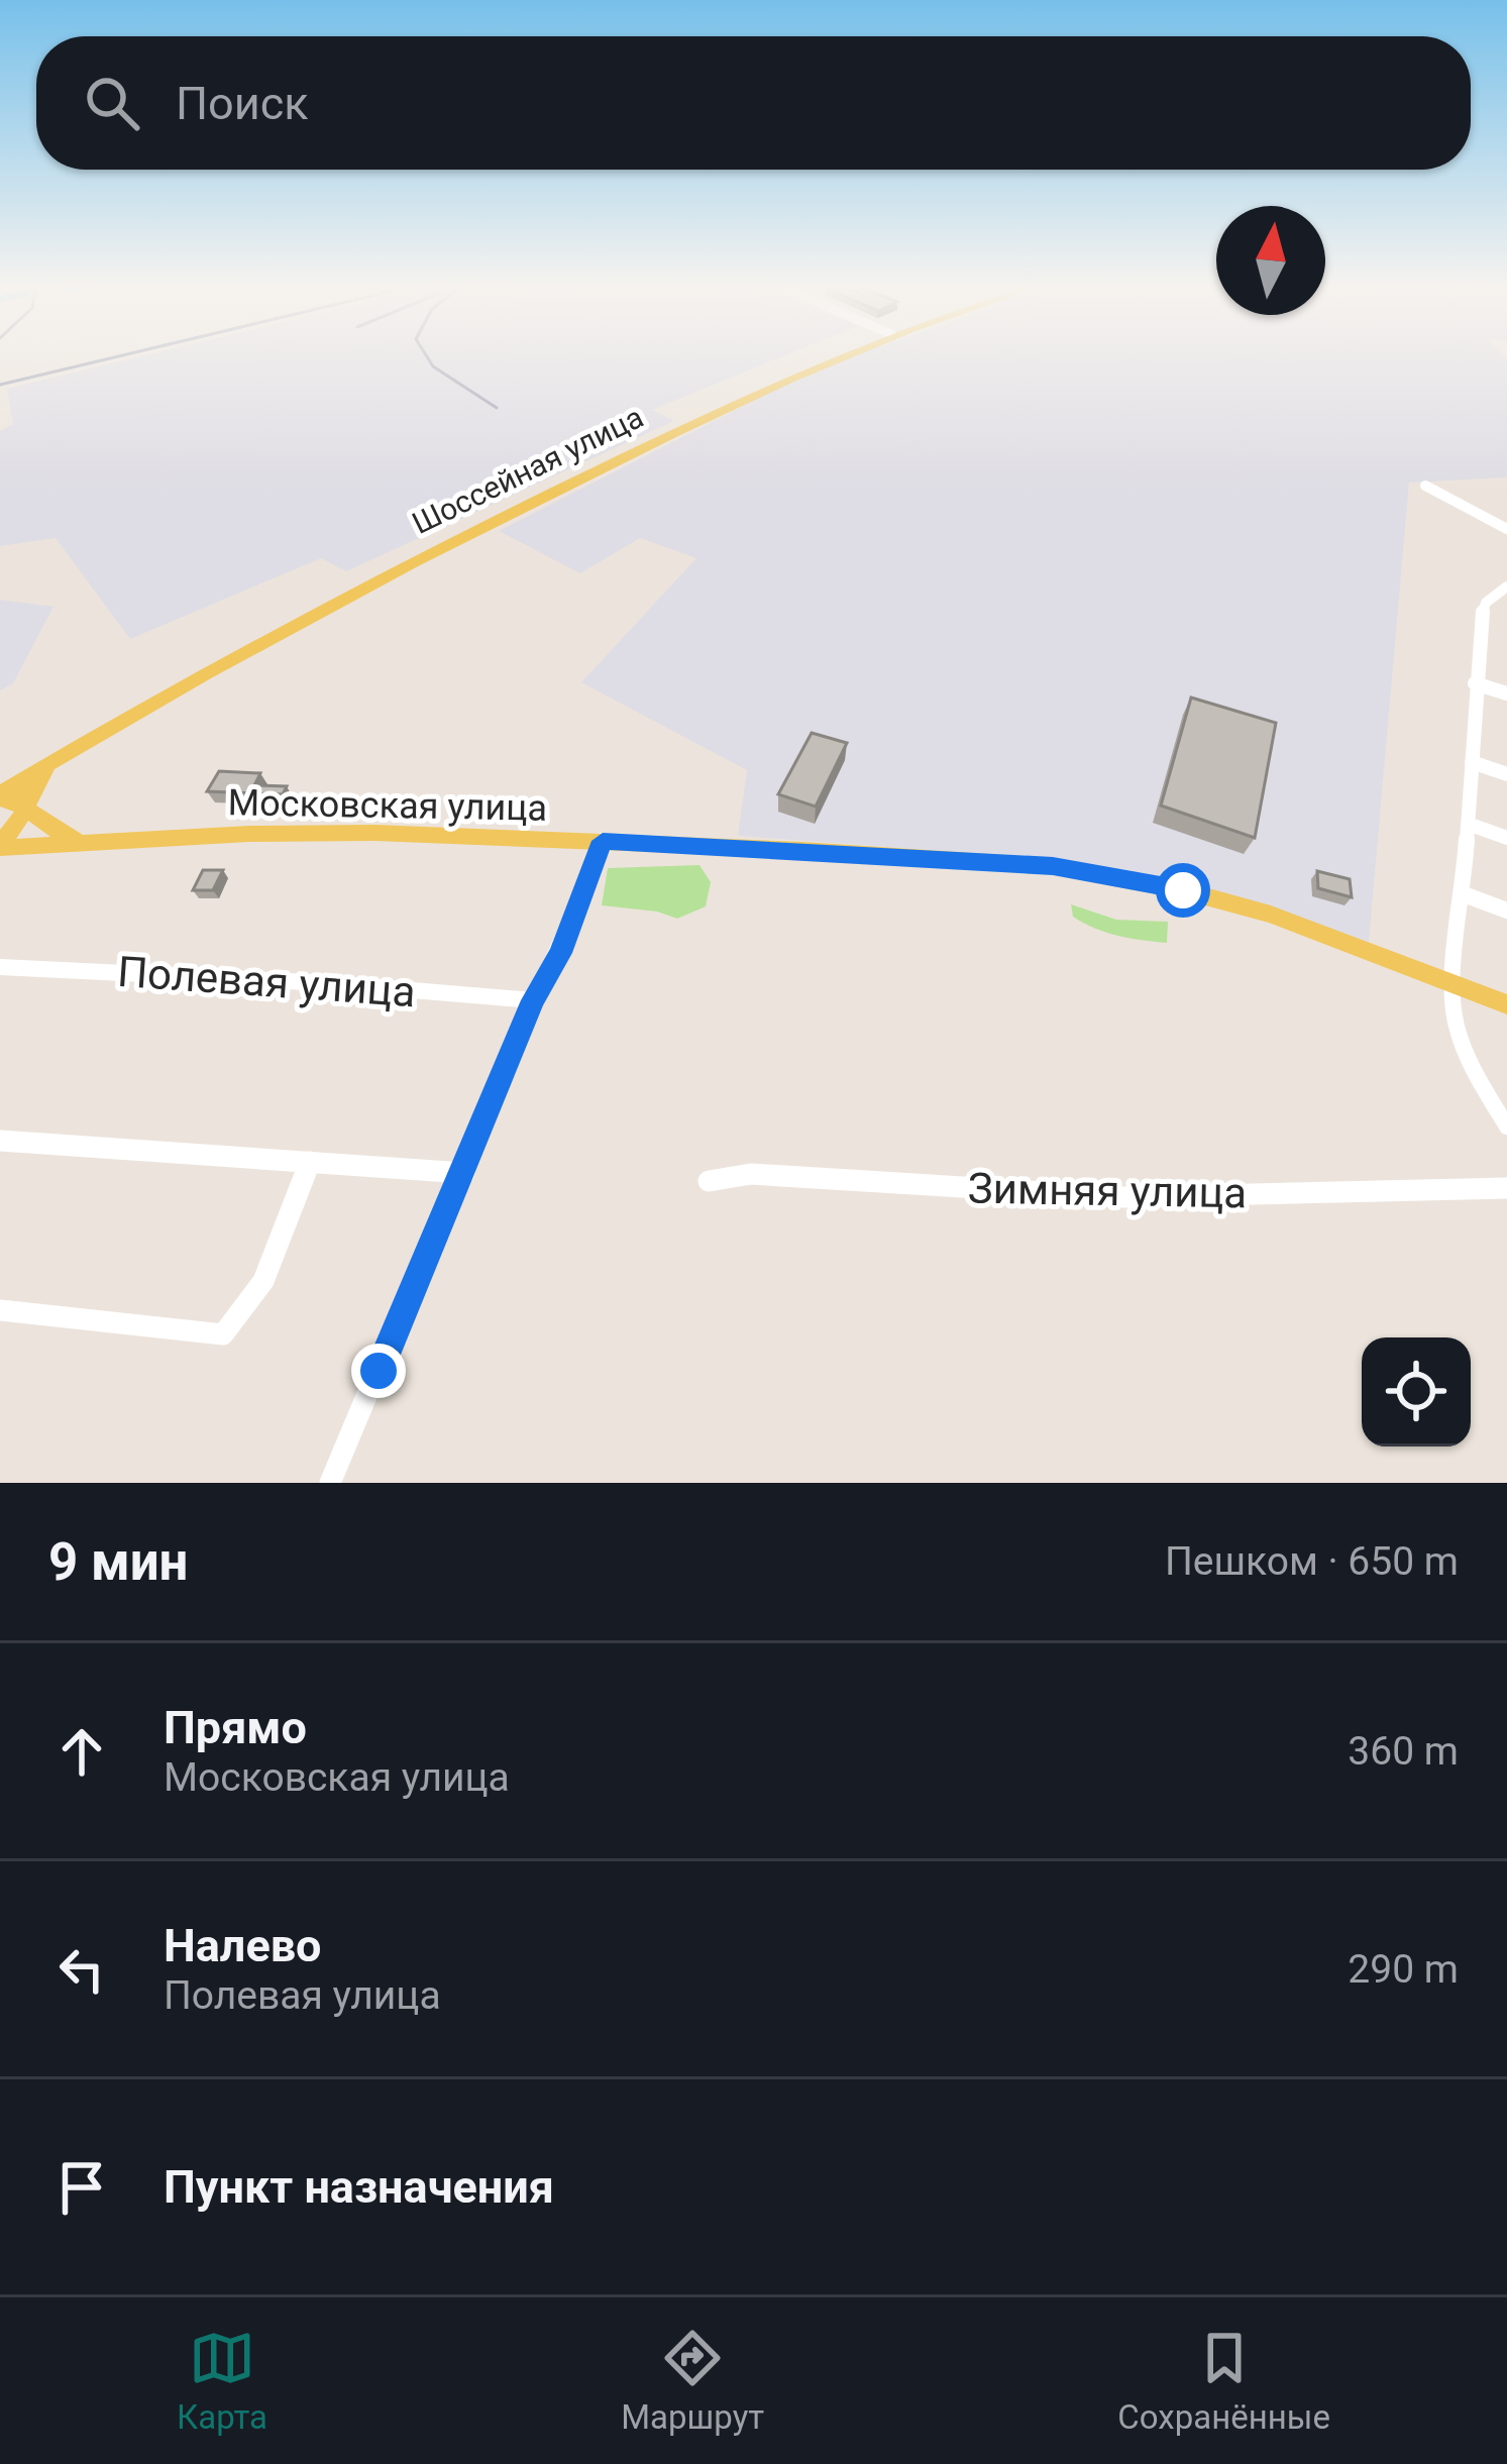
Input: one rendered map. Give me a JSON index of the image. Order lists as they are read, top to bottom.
{
  "streets": {
    "main road": ["Шоссейная улица", "Московская улица"],
    "street": ["Полевая улица", "Зимняя улица"]
  },
  "crossings": [
    ["Шоссейная улица", "Московская улица"]
  ],
  "north": "top",
  "page": {
    "search": "Поиск",
    "heading": ["9 мин", "Пешком · 650 m"],
    "list": [
      ["Прямо", "Московская улица", "360 m"],
      ["Налево", "Полевая улица", "290 m"],
      "Пункт назначения"
    ],
    "nav": ["Карта", "Маршрут", "Сохранённые"]
  }
}
